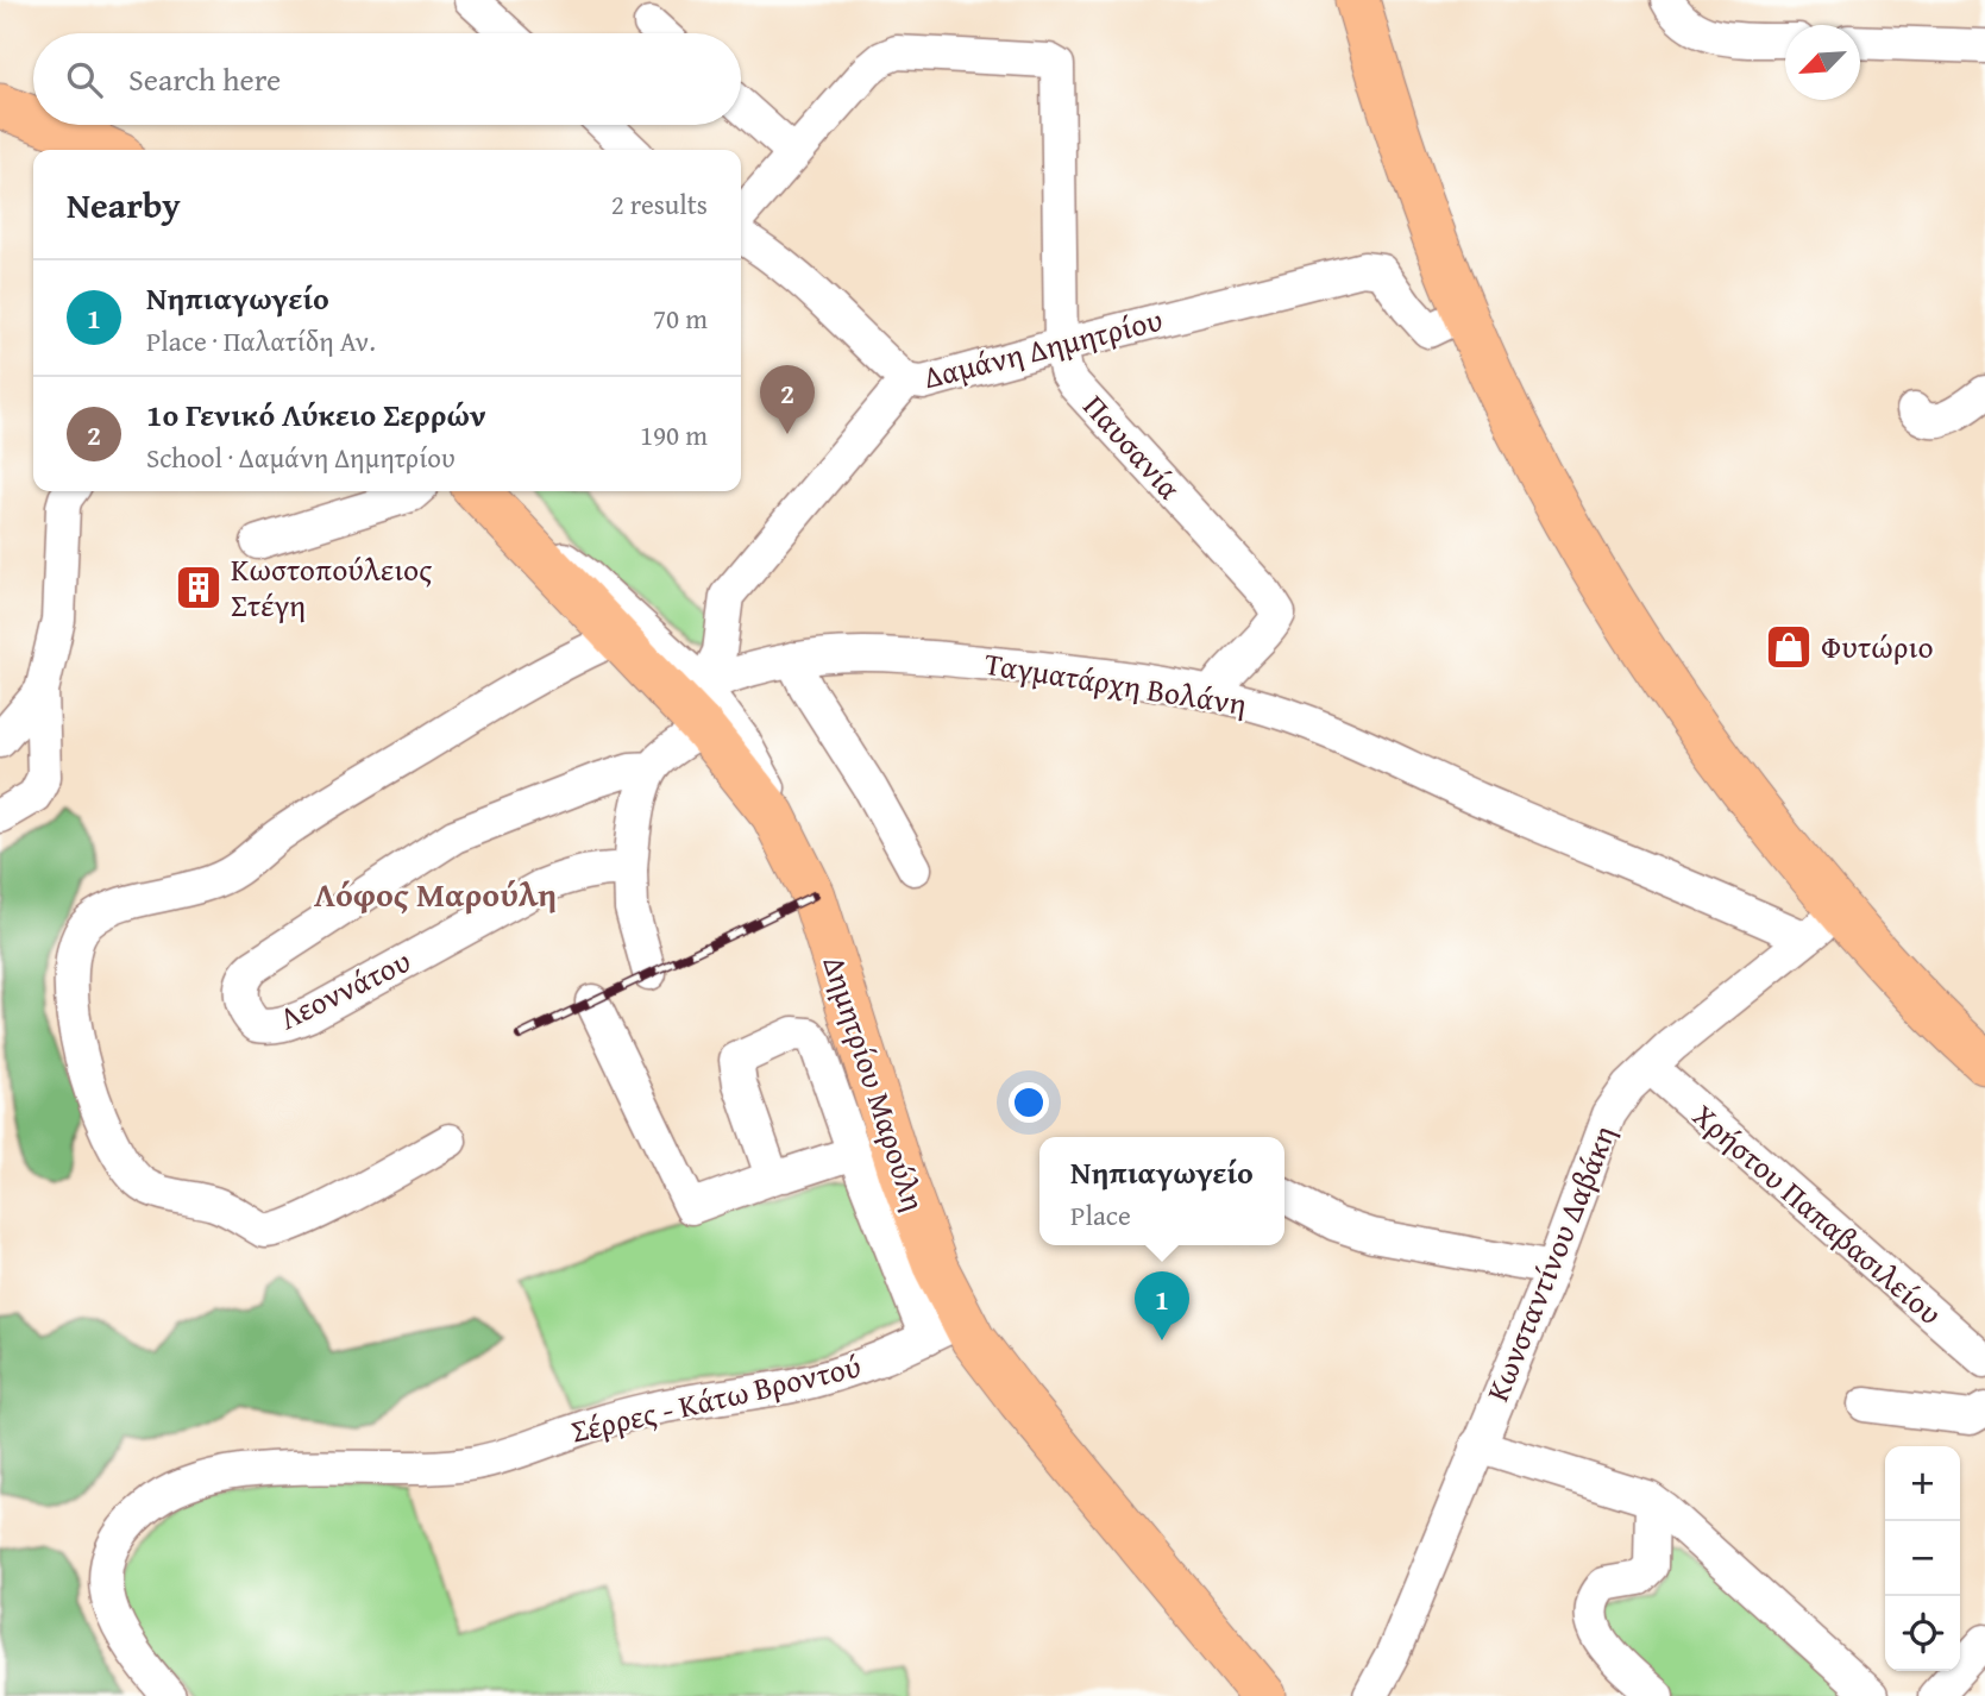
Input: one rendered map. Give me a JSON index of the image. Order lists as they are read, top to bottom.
{
  "streets": {
    "main road": ["Δημητρίου Μαρούλη"],
    "street": [
      "Δαμάνη Δημητρίου",
      "Παυσανία",
      "Ταγματάρχη Βολάνη",
      "Λεοννάτου",
      "Χρήστου Παπαβασιλείου",
      "Κωνσταντίνου Δαβάκη",
      "Σέρρες - Κάτω Βροντού"
    ]
  },
  "crossings": [
    ["Δαμάνη Δημητρίου", "Παυσανία"],
    ["Δαμάνη Δημητρίου", "Ταγματάρχη Βολάνη"],
    ["Δαμάνη Δημητρίου", "Λεοννάτου"],
    ["Δαμάνη Δημητρίου", "Δημητρίου Μαρούλη"],
    ["Παυσανία", "Ταγματάρχη Βολάνη"],
    ["Ταγματάρχη Βολάνη", "Λεοννάτου"],
    ["Ταγματάρχη Βολάνη", "Δημητρίου Μαρούλη"],
    ["Ταγματάρχη Βολάνη", "Κωνσταντίνου Δαβάκη"],
    ["Λεοννάτου", "Δημητρίου Μαρούλη"],
    ["Δημητρίου Μαρούλη", "Σέρρες - Κάτω Βροντού"],
    ["Χρήστου Παπαβασιλείου", "Κωνσταντίνου Δαβάκη"]
  ],
  "districts": ["Λόφος Μαρούλη"],
  "places": {
    "building": ["Κωστοπούλειος Στέγη"],
    "shop": ["Φυτώριο"]
  },
  "north": "bottom left",
  "page": {
    "search": "Search here",
    "heading": ["Nearby", "2 results"],
    "list": [
      {
        "mark": "1",
        "name": "Νηπιαγωγείο",
        "note": "Place · Παλατίδη Αν.",
        "value": "70 m"
      },
      {
        "mark": "2",
        "name": "1ο Γενικό Λύκειο Σερρών",
        "note": "School · Δαμάνη Δημητρίου",
        "value": "190 m"
      }
    ],
    "pins": ["2", "1"],
    "popup": ["Νηπιαγωγείο", "Place"],
    "map_buttons": ["+", "−"]
  }
}
